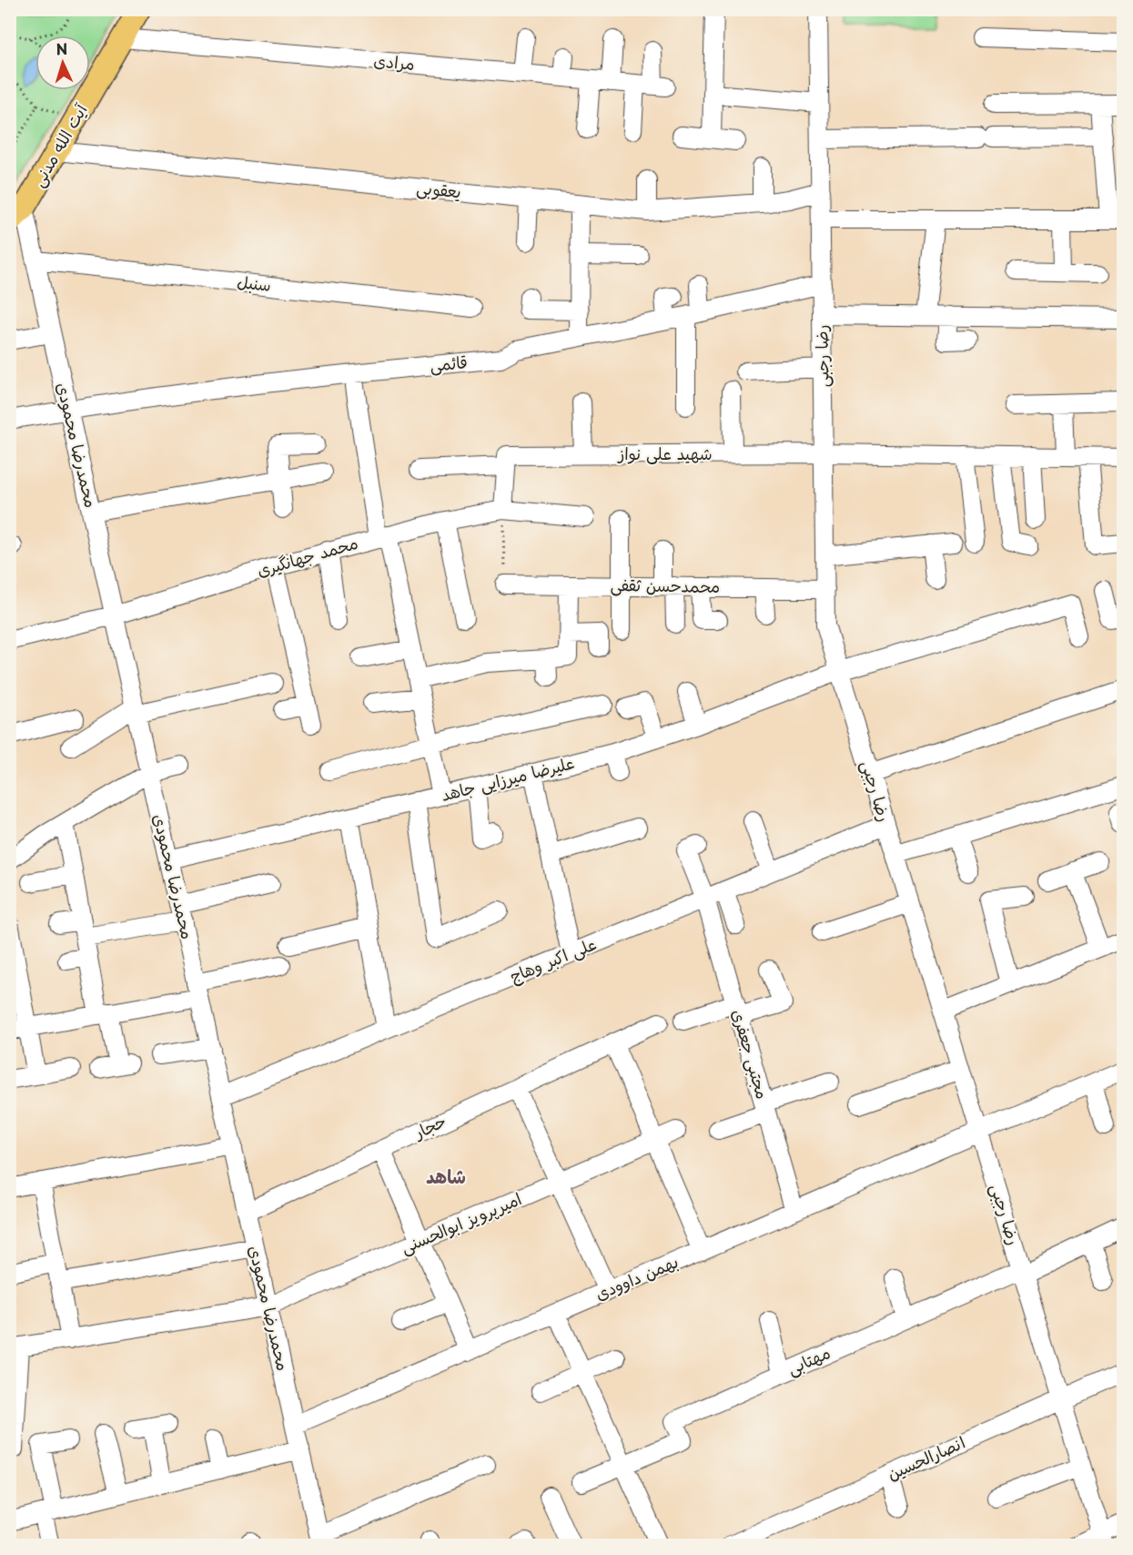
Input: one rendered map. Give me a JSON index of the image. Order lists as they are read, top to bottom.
{
  "streets": {
    "main road": ["آیت الله مدنی"],
    "street": [
      "مرادی",
      "یعقوبی",
      "سنبل",
      "رضا رجبی",
      "قائمی",
      "محمدرضا محمودی",
      "شهید علی نواز",
      "محمد جهانگیری",
      "محمدحسن ثقفی",
      "علیرضا میرزایی جاهد",
      "علی اکبر وهاج",
      "مجتبی جعفری",
      "حجار",
      "امیرپرویز ابوالحسنی",
      "بهمن داوودی",
      "مهتابی",
      "انصارالحسین"
    ]
  },
  "crossings": [
    ["مرادی", "آیت الله مدنی"],
    ["آیت الله مدنی", "یعقوبی"],
    ["آیت الله مدنی", "محمدرضا محمودی"],
    ["یعقوبی", "رضا رجبی"],
    ["سنبل", "محمدرضا محمودی"],
    ["رضا رجبی", "قائمی"],
    ["رضا رجبی", "شهید علی نواز"],
    ["رضا رجبی", "محمدحسن ثقفی"],
    ["رضا رجبی", "علیرضا میرزایی جاهد"],
    ["رضا رجبی", "علی اکبر وهاج"],
    ["رضا رجبی", "بهمن داوودی"],
    ["رضا رجبی", "مهتابی"],
    ["رضا رجبی", "انصارالحسین"],
    ["قائمی", "محمدرضا محمودی"],
    ["محمدرضا محمودی", "محمد جهانگیری"],
    ["محمدرضا محمودی", "علیرضا میرزایی جاهد"],
    ["محمدرضا محمودی", "علی اکبر وهاج"],
    ["محمدرضا محمودی", "حجار"],
    ["محمدرضا محمودی", "امیرپرویز ابوالحسنی"],
    ["محمدرضا محمودی", "بهمن داوودی"],
    ["علی اکبر وهاج", "مجتبی جعفری"],
    ["مجتبی جعفری", "بهمن داوودی"]
  ],
  "districts": ["شاهد"],
  "north": "top"
}
